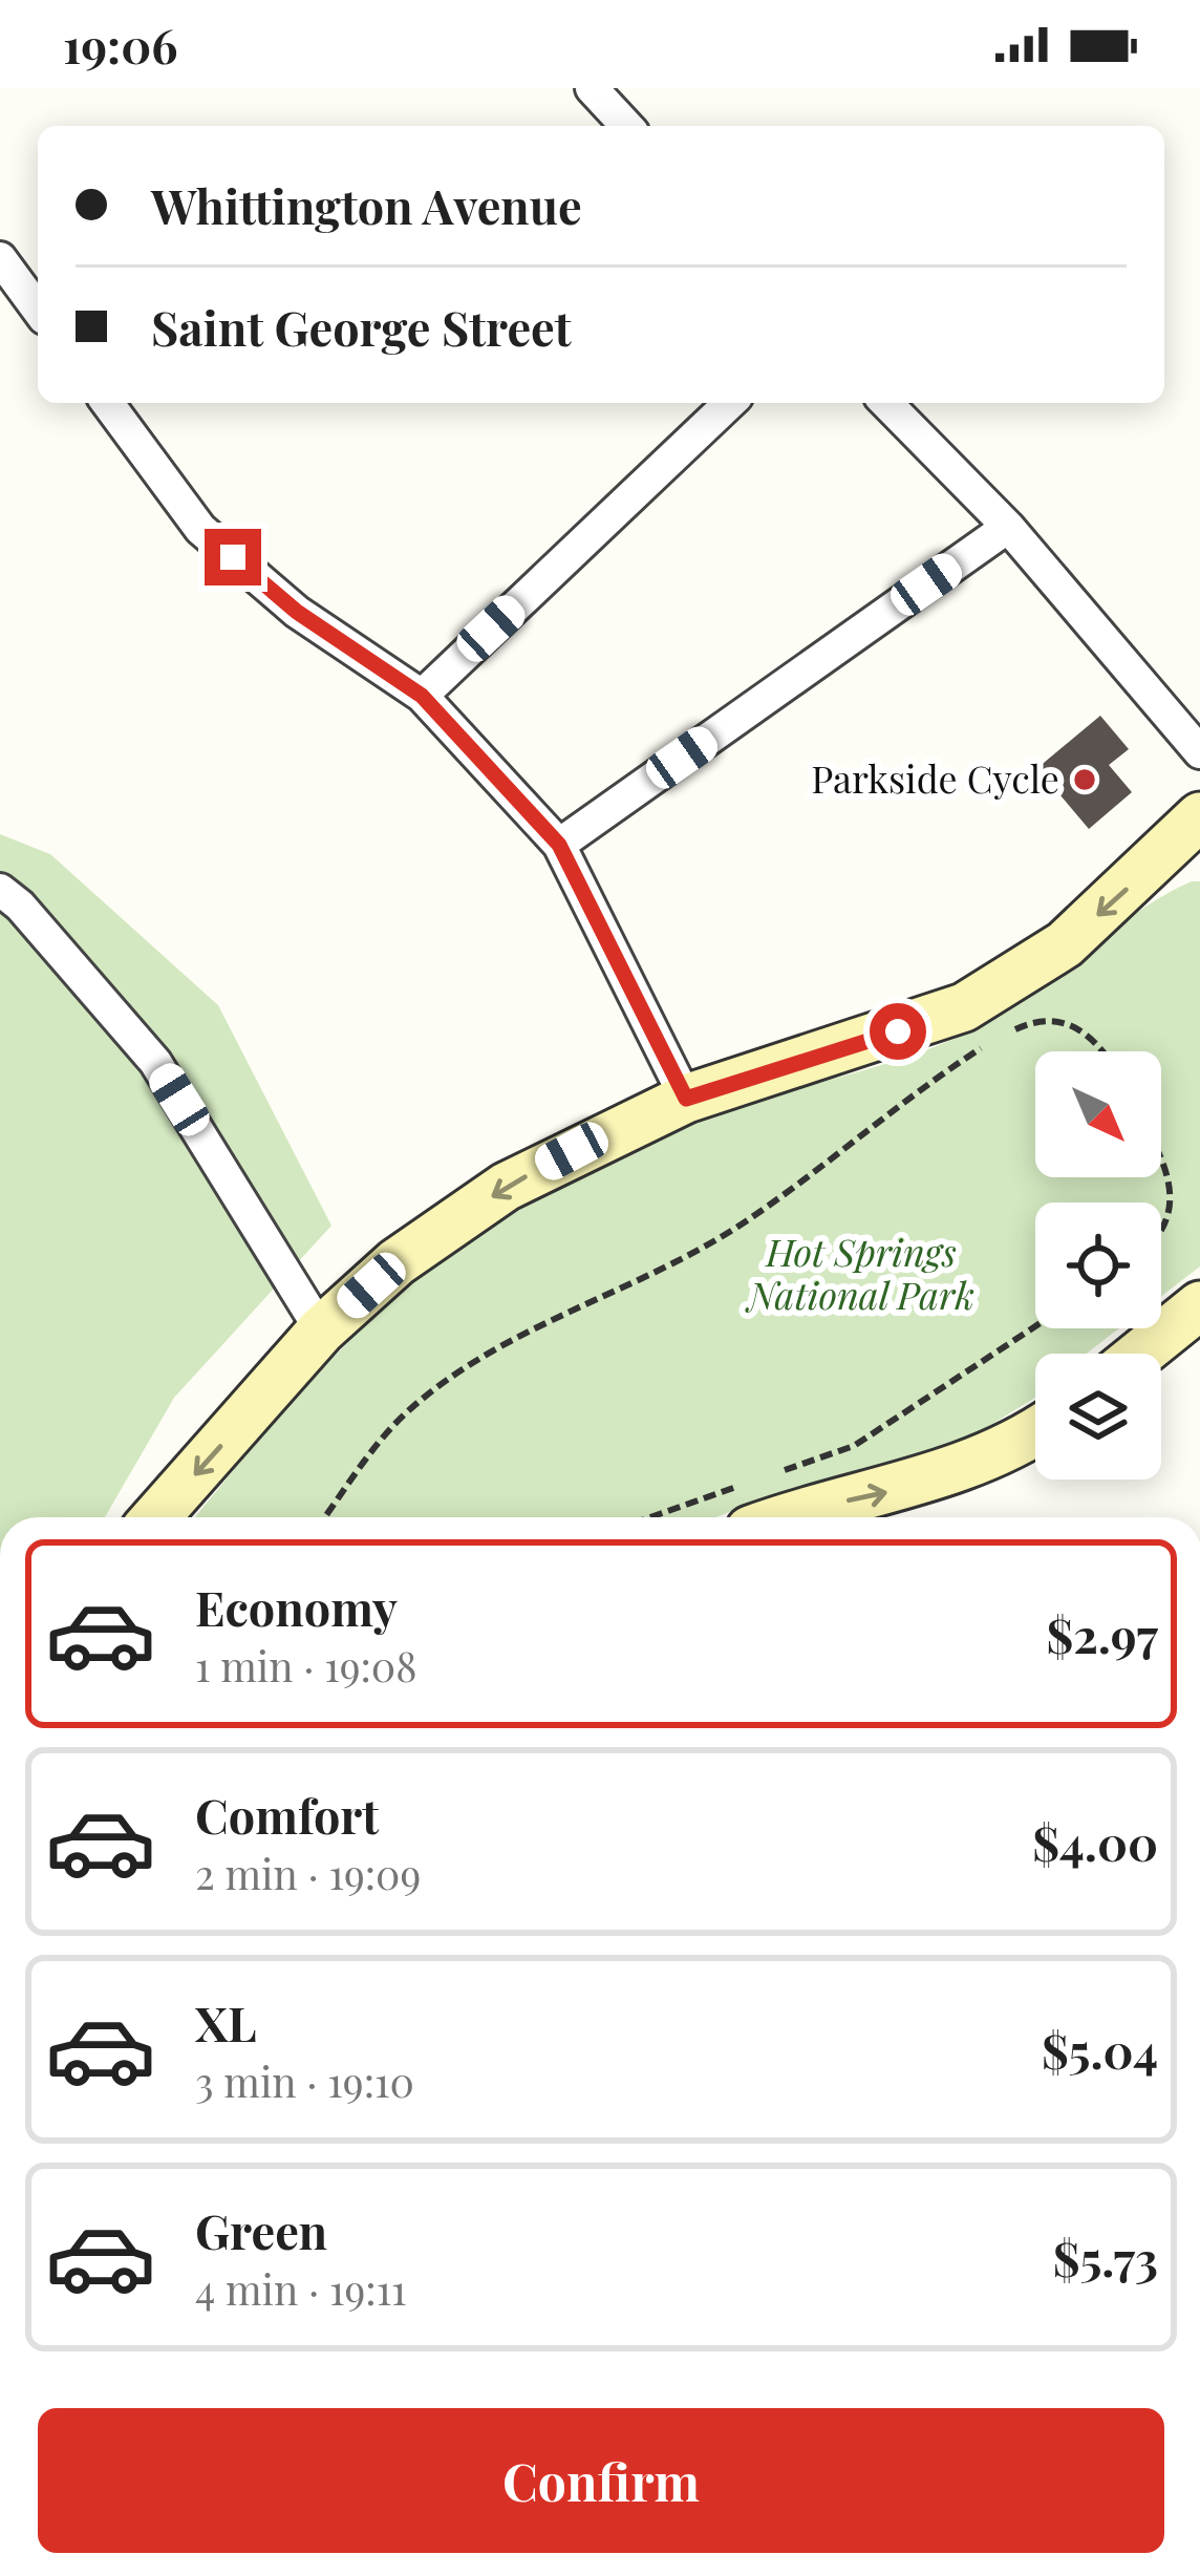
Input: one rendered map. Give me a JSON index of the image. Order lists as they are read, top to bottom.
{
  "parks": ["Hot Springs National Park"],
  "places": ["Parkside Cycle"],
  "north": "bottom right",
  "page": {
    "status": "19:06",
    "banner": ["Whittington Avenue", "Saint George Street"],
    "list": [
      {
        "name": "Economy",
        "note": "1 min · 19:08",
        "value": "$2.97"
      },
      {
        "name": "Comfort",
        "note": "2 min · 19:09",
        "value": "$4.00"
      },
      {
        "name": "XL",
        "note": "3 min · 19:10",
        "value": "$5.04"
      },
      {
        "name": "Green",
        "note": "4 min · 19:11",
        "value": "$5.73"
      }
    ],
    "buttons": "Confirm"
  }
}
